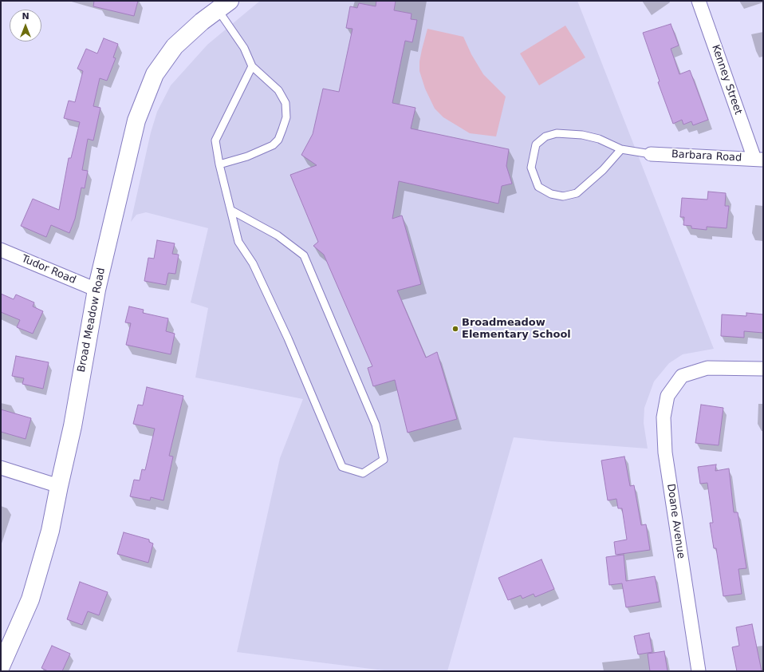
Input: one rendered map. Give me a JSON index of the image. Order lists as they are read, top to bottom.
{
  "streets": {
    "street": [
      "Kenney Street",
      "Barbara Road",
      "Tudor Road",
      "Broad Meadow Road",
      "Doane Avenue"
    ]
  },
  "crossings": [
    ["Kenney Street", "Barbara Road"],
    ["Tudor Road", "Broad Meadow Road"]
  ],
  "places": ["Broadmeadow Elementary School"],
  "north": "top"
}
